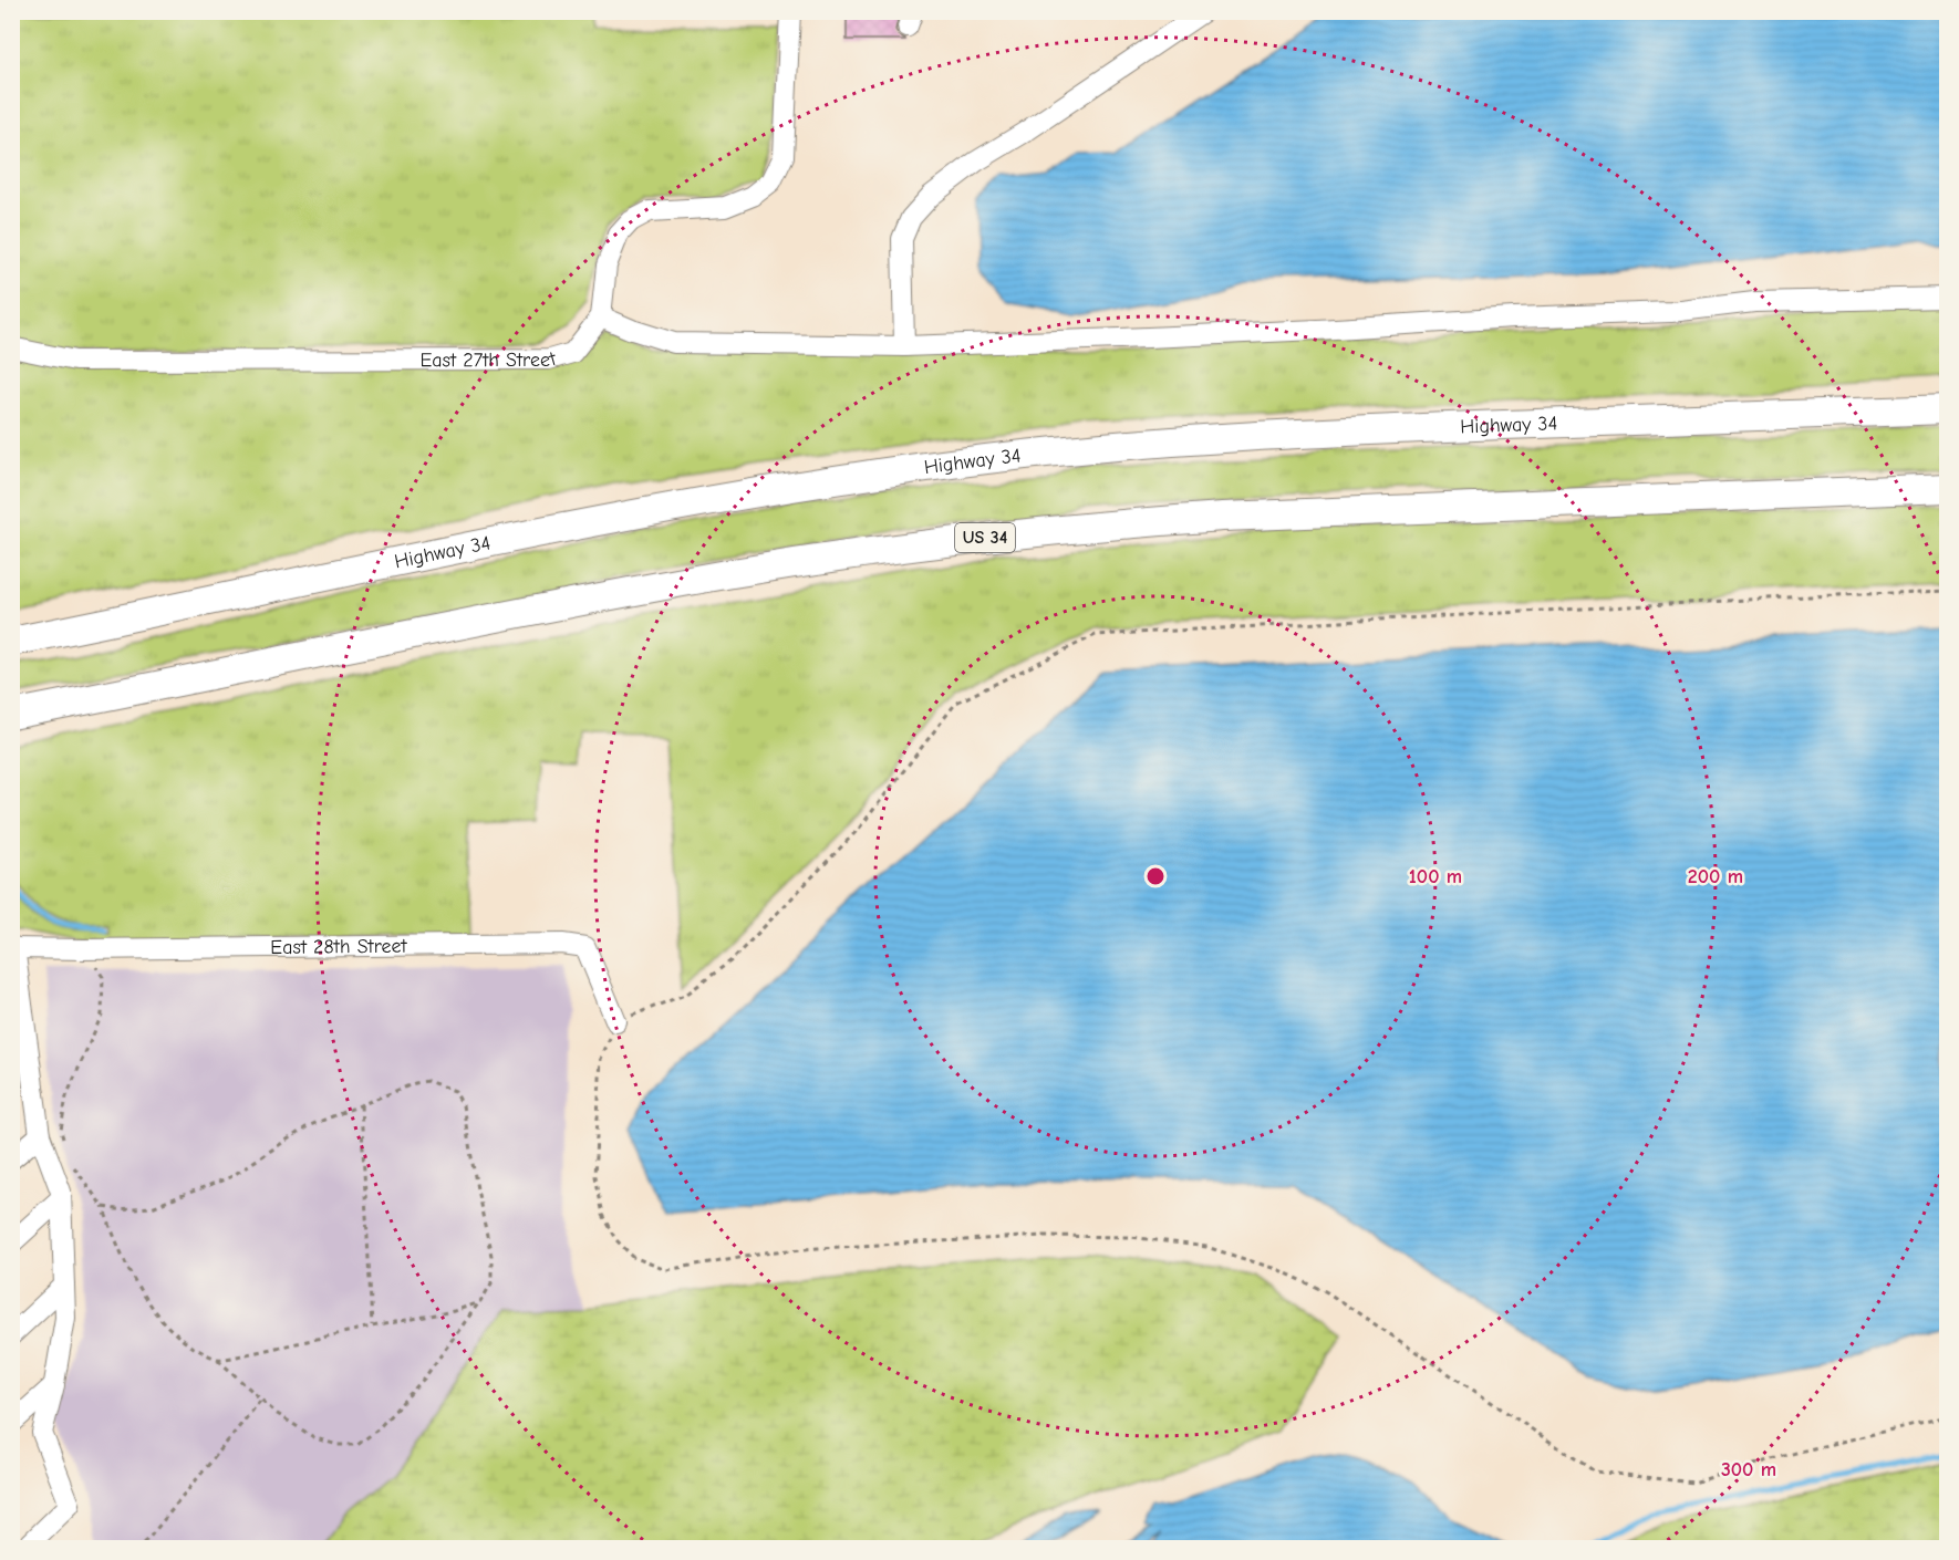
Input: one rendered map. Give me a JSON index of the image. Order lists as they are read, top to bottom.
{
  "streets": {
    "highway": ["Highway 34", "US 34"],
    "street": ["East 27th Street", "East 28th Street"]
  },
  "rings": ["100 m", "200 m", "300 m"]
}
